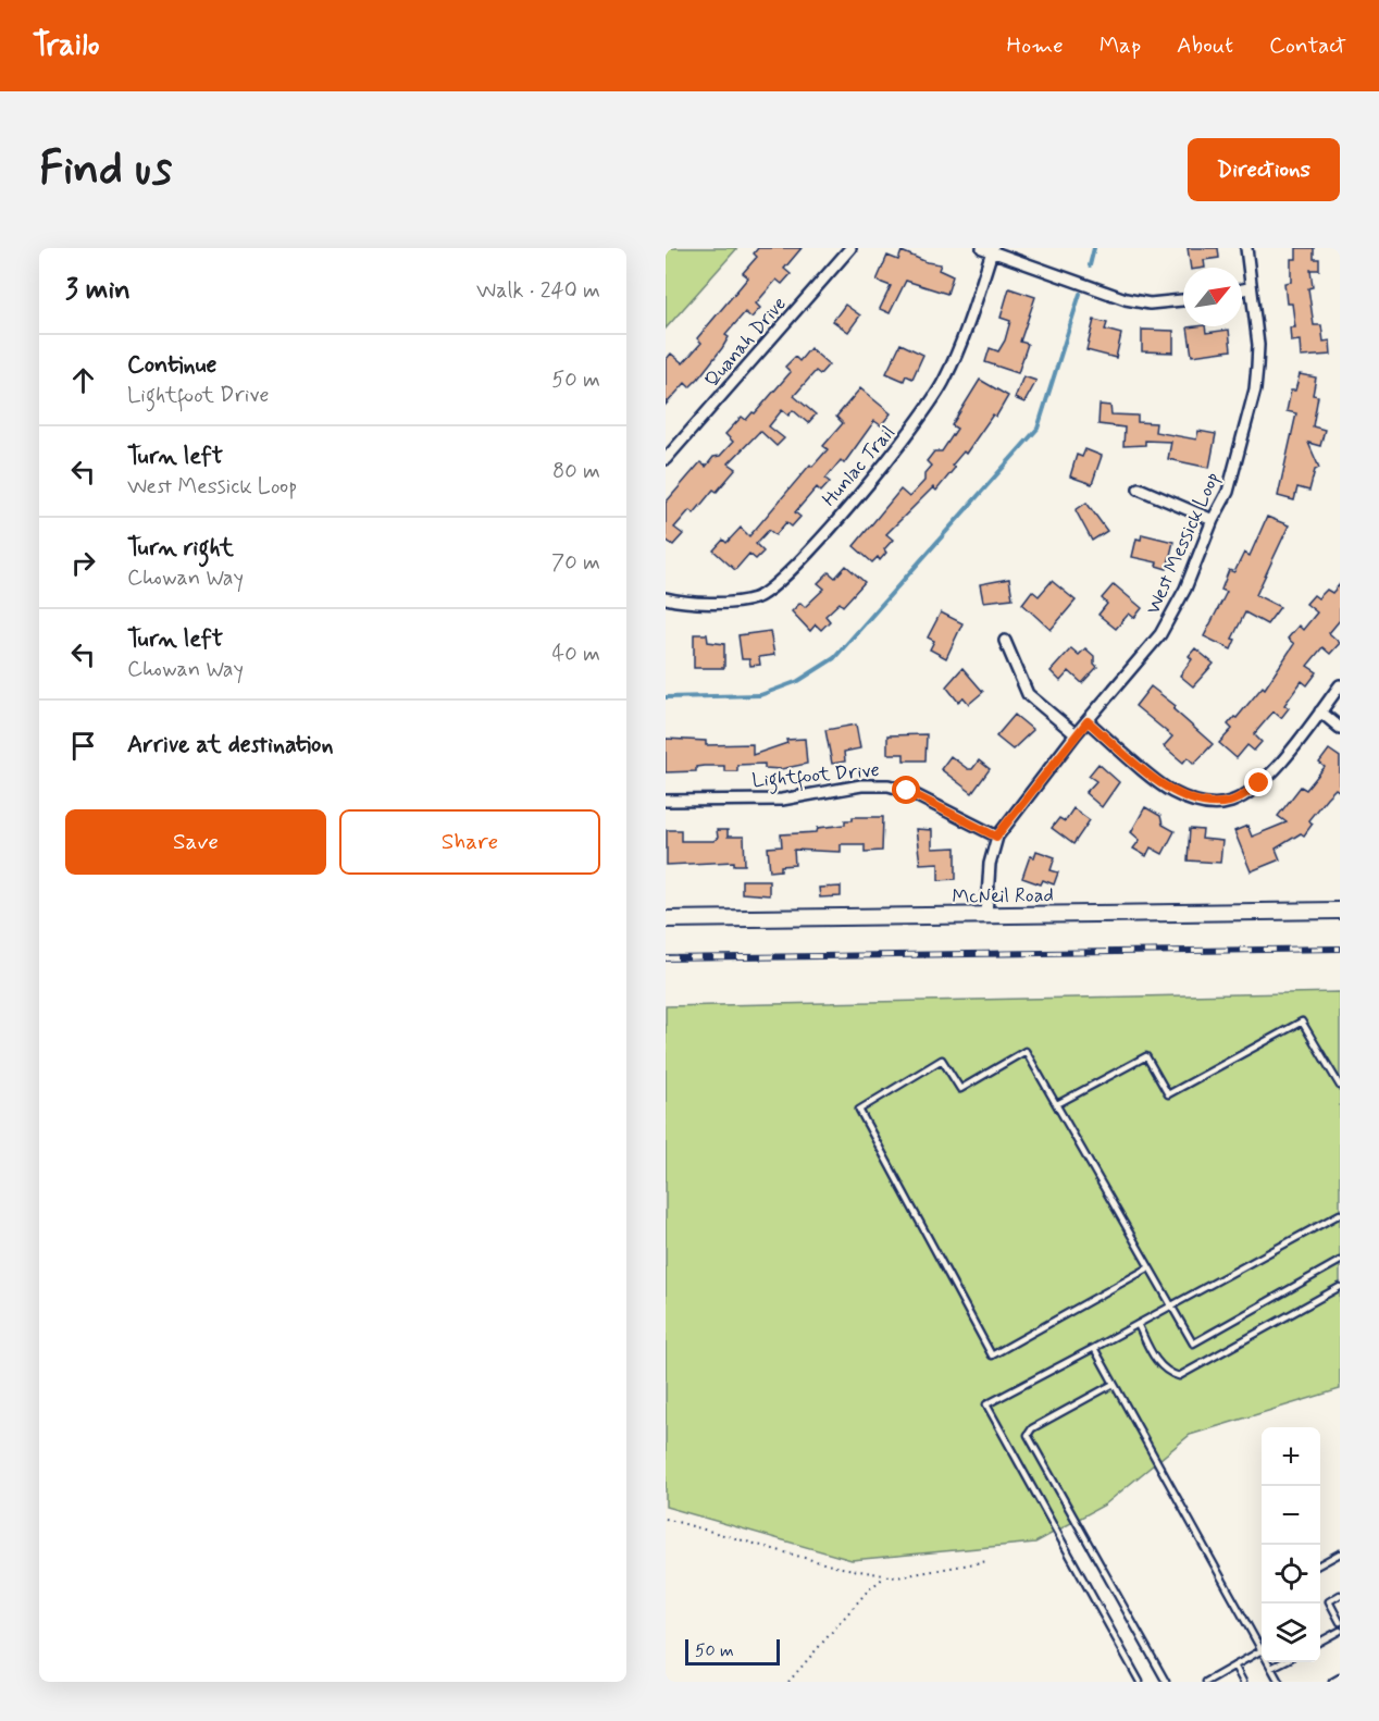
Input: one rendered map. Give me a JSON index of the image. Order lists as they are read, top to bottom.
{
  "streets": {
    "main road": ["McNeil Road"],
    "street": [
      "Quanah Drive",
      "Hunlac Trail",
      "West Messick Loop",
      "Lightfoot Drive"
    ]
  },
  "crossings": [
    ["West Messick Loop", "Lightfoot Drive"],
    ["West Messick Loop", "McNeil Road"]
  ],
  "scale_bar": "50 m",
  "north": "top right",
  "page": {
    "header": "Trailo",
    "nav": [
      "Home",
      "Map",
      "About",
      "Contact"
    ],
    "buttons": [
      "Directions",
      ["Save", "Share"]
    ],
    "title": "Find us",
    "heading": ["3 min", "Walk · 240 m"],
    "list": [
      ["Continue", "Lightfoot Drive", "50 m"],
      ["Turn left", "West Messick Loop", "80 m"],
      ["Turn right", "Chowan Way", "70 m"],
      ["Turn left", "Chowan Way", "40 m"],
      "Arrive at destination"
    ],
    "map_buttons": ["+", "−"],
    "scale": "50 m"
  }
}
